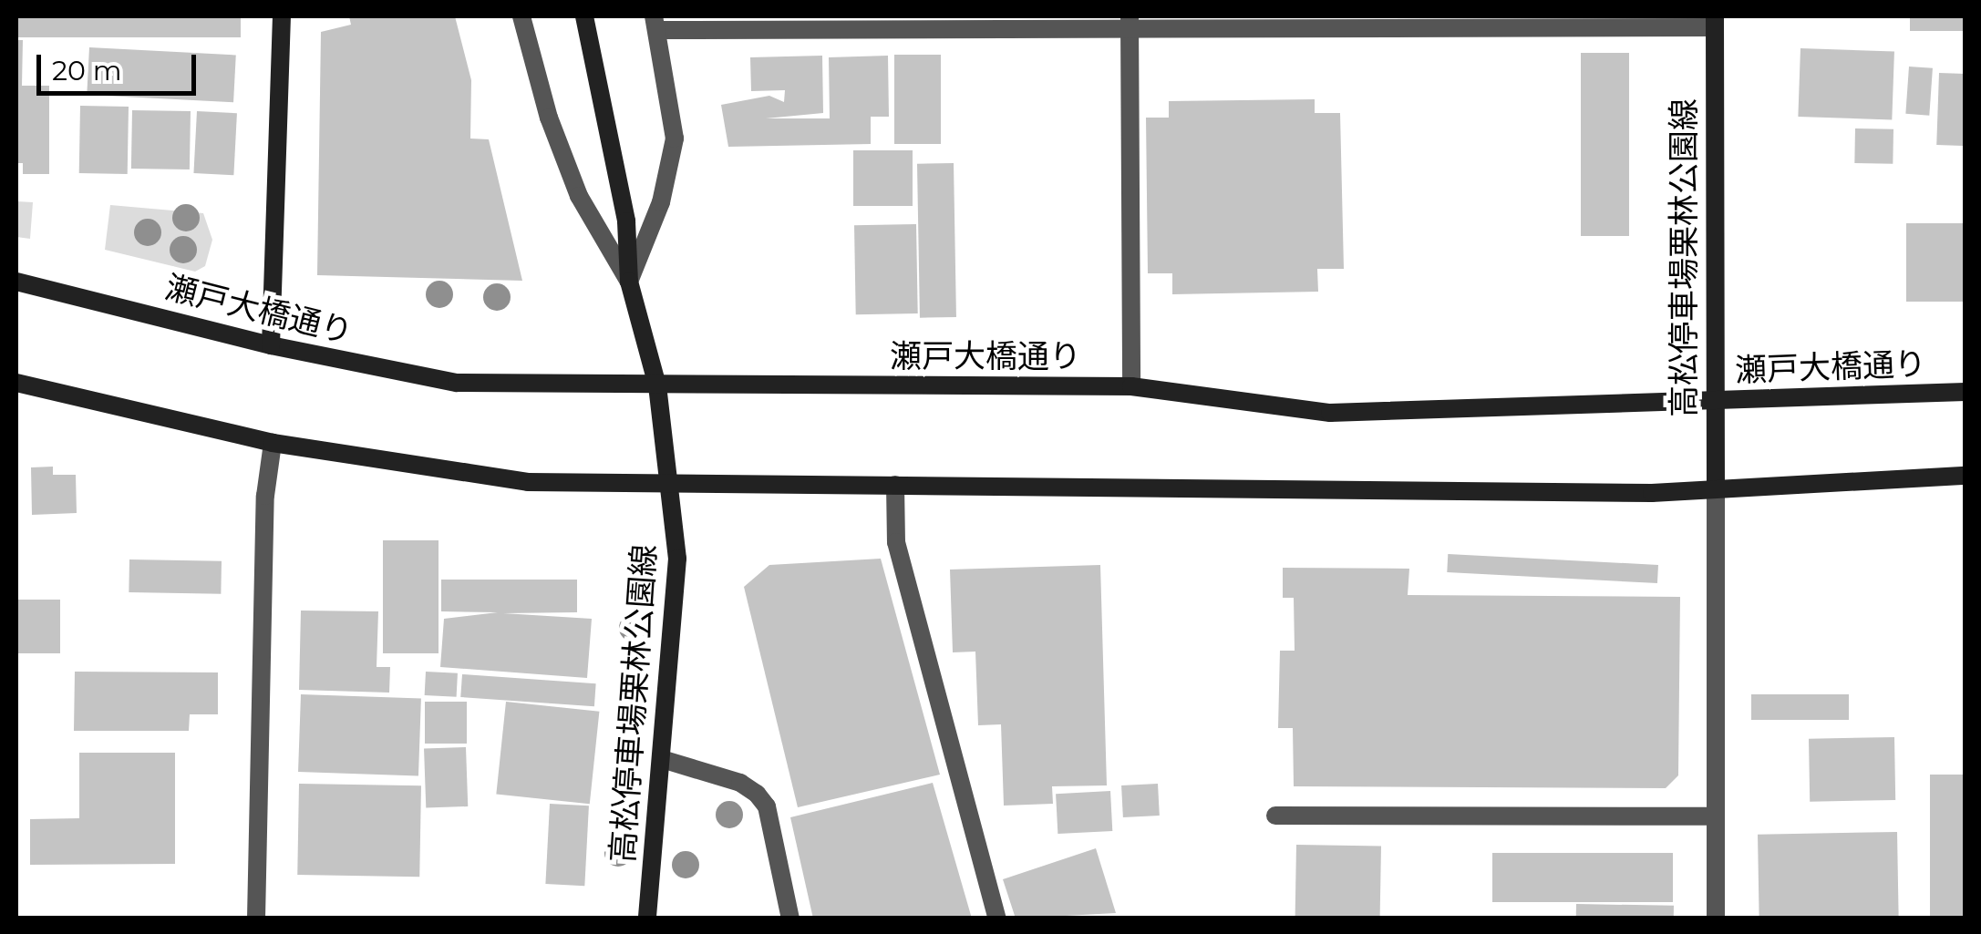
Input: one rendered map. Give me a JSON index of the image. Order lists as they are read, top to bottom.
{
  "streets": {
    "main road": ["高松停車場栗林公園線", "瀬戸大橋通り"]
  },
  "crossings": [
    ["高松停車場栗林公園線", "瀬戸大橋通り"]
  ],
  "scale_bar": "20 m"
}
